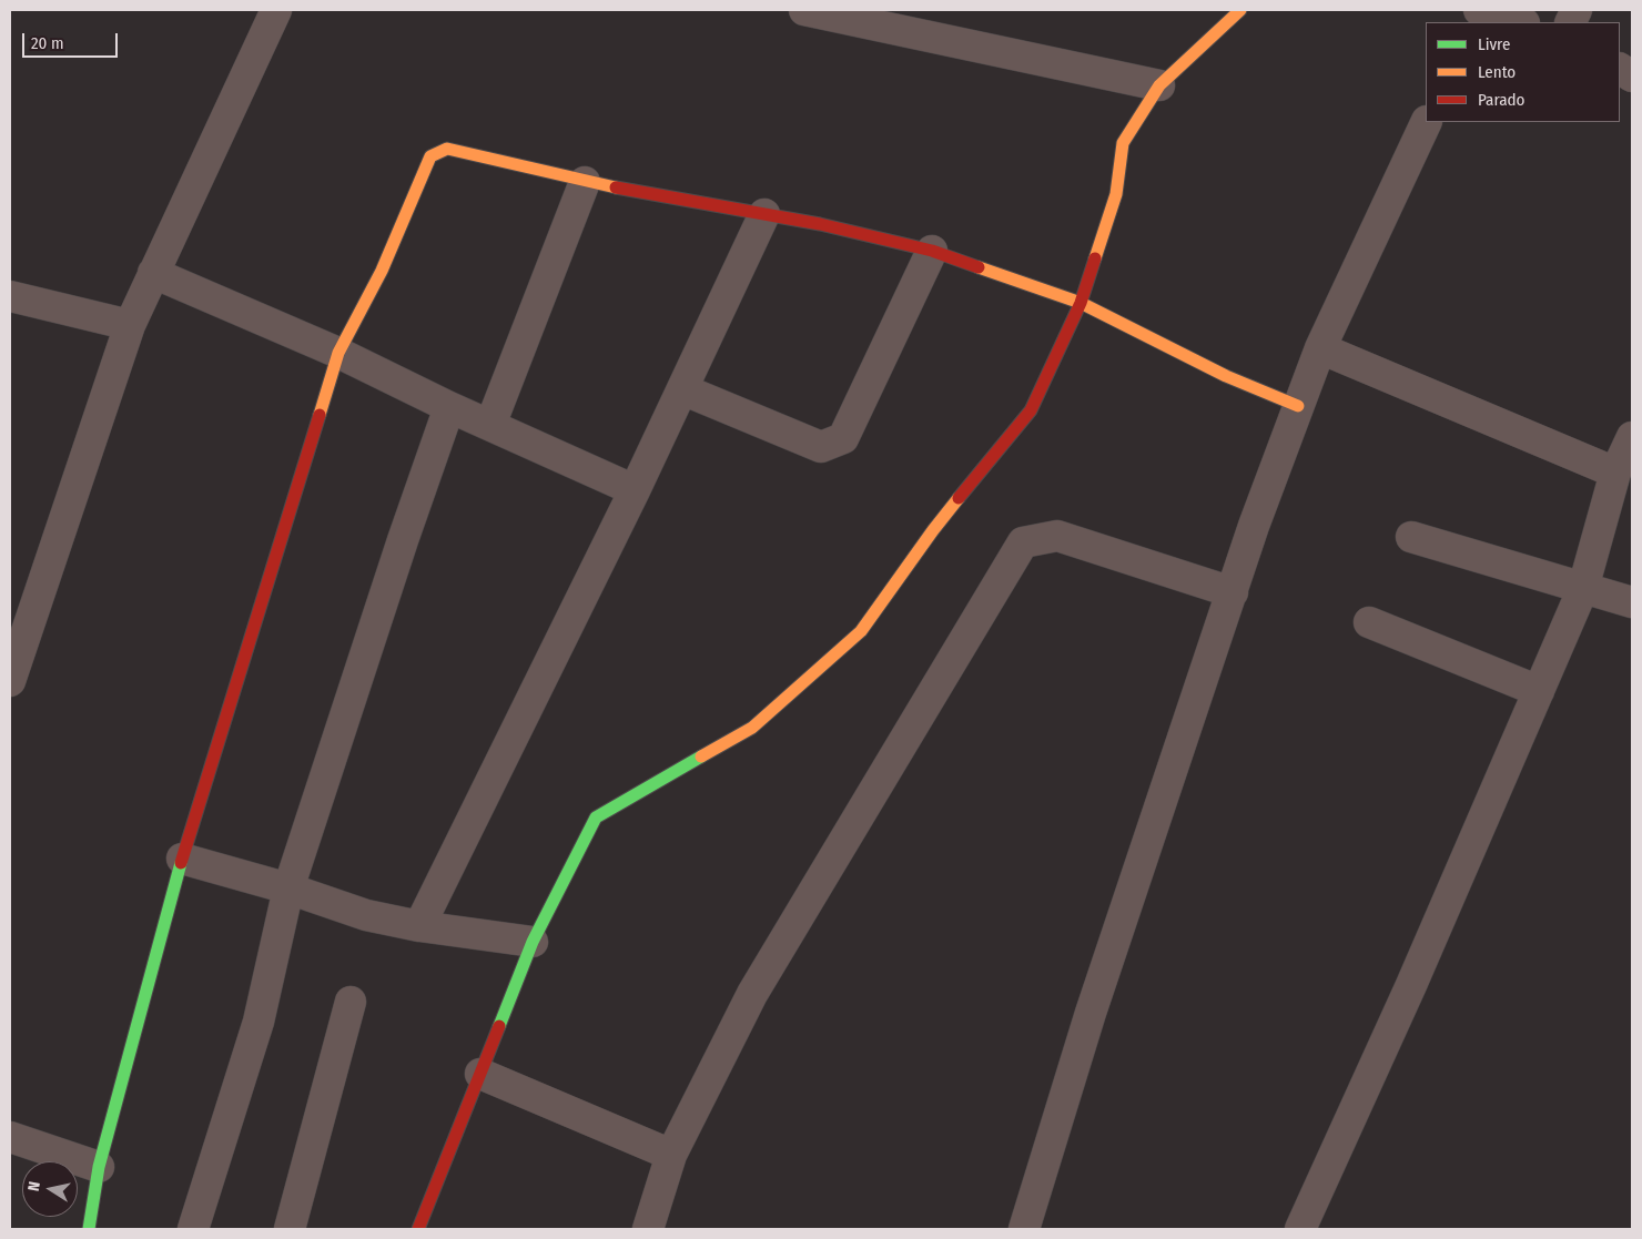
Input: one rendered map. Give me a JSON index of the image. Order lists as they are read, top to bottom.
{
  "legend": ["Livre", "Lento", "Parado"],
  "scale_bar": "20 m",
  "north": "left"
}
